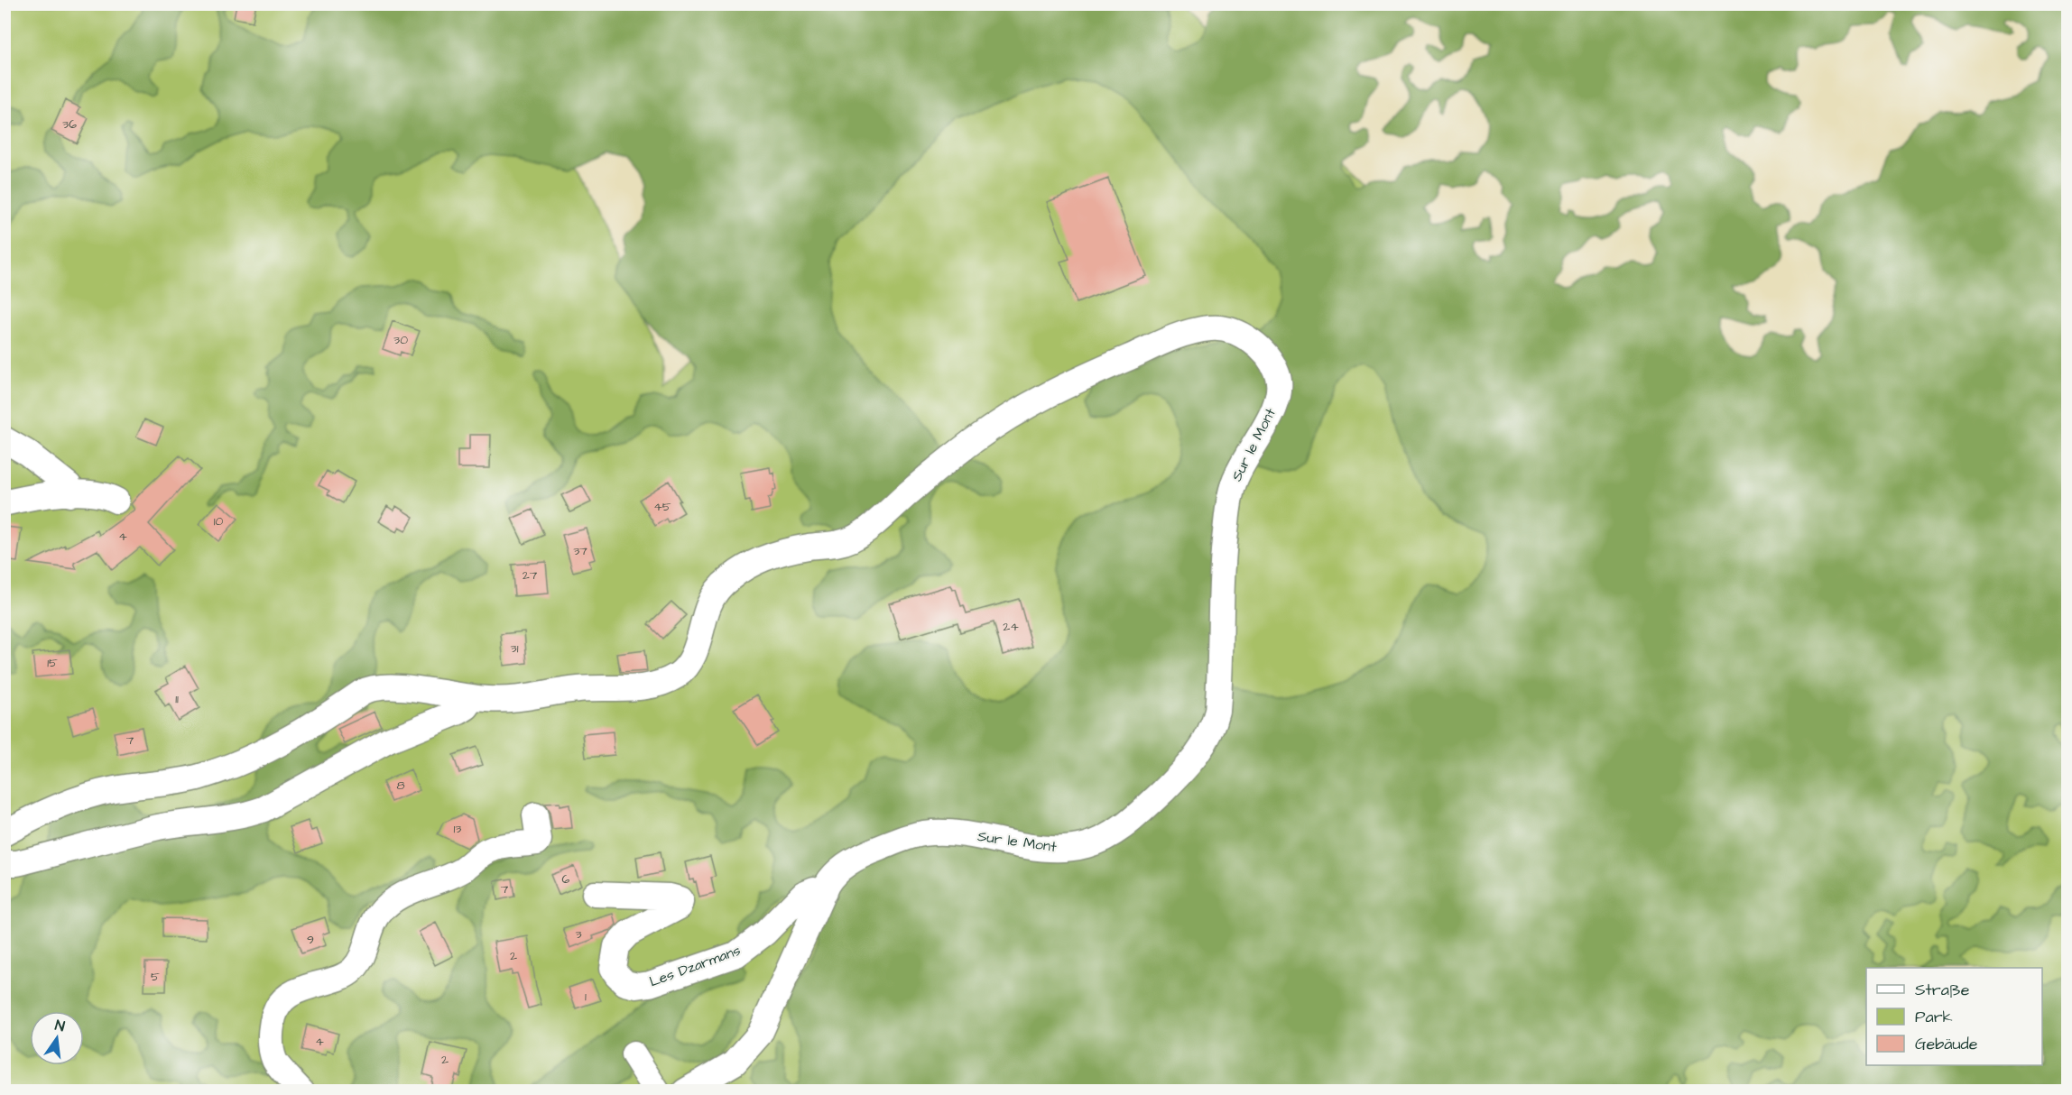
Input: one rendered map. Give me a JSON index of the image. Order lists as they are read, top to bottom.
{
  "streets": {
    "street": ["Sur le Mont", "Les Dzarmans"]
  },
  "crossings": [
    ["Sur le Mont", "Les Dzarmans"]
  ],
  "house_numbers": [
    "36",
    "30",
    "45",
    "10",
    "4",
    "37",
    "27",
    "24",
    "31",
    "15",
    "11",
    "7",
    "8",
    "13",
    "6",
    "7",
    "3",
    "9",
    "2",
    "5",
    "1",
    "4",
    "2"
  ],
  "legend": ["Straße", "Park", "Gebäude"],
  "north": "top"
}
